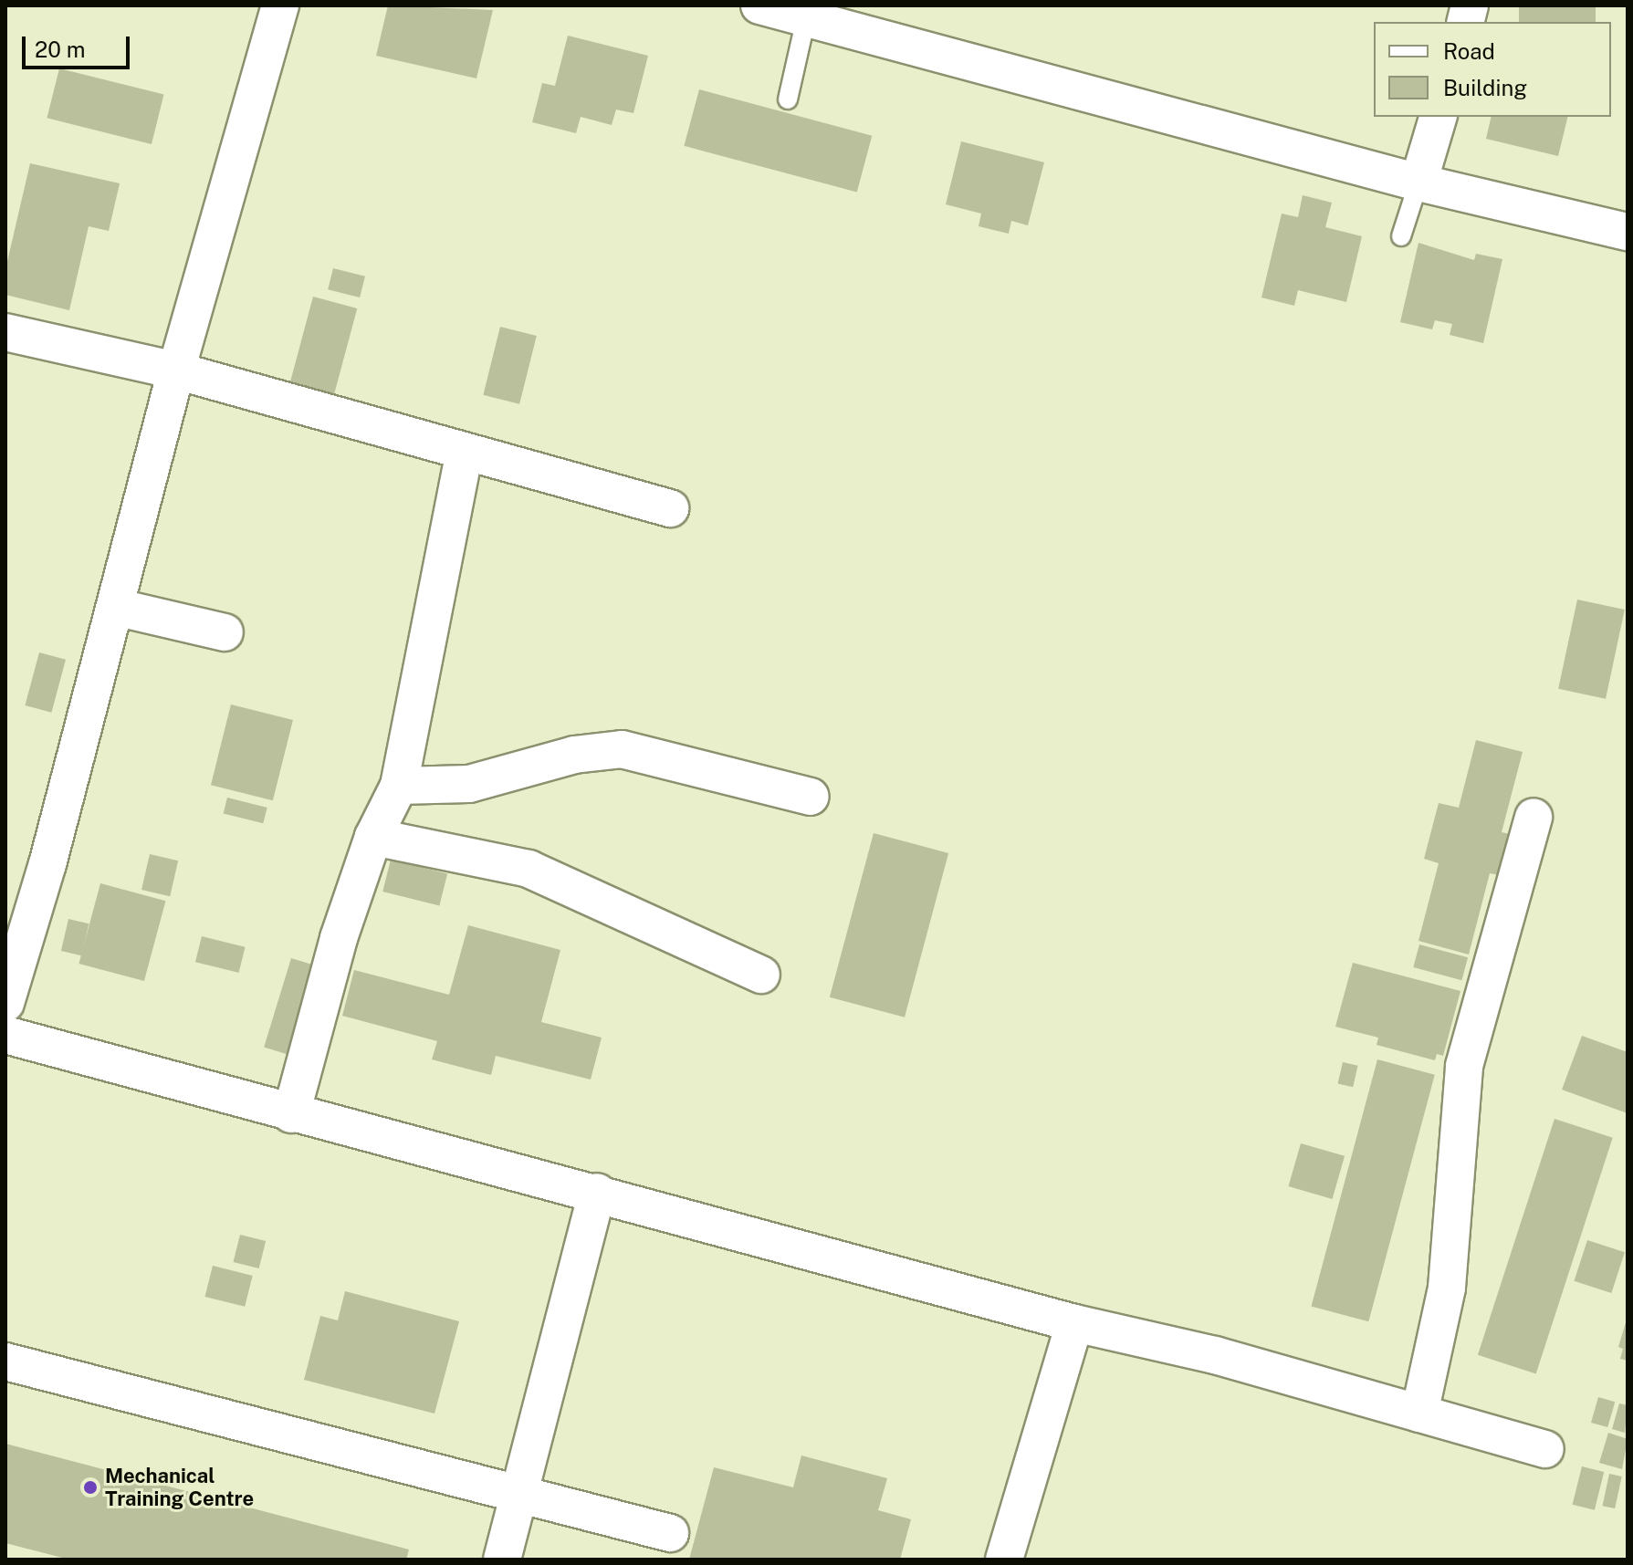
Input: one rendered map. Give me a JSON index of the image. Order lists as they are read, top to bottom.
{
  "places": ["Mechanical Training Centre"],
  "legend": ["Road", "Building"],
  "scale_bar": "20 m"
}
